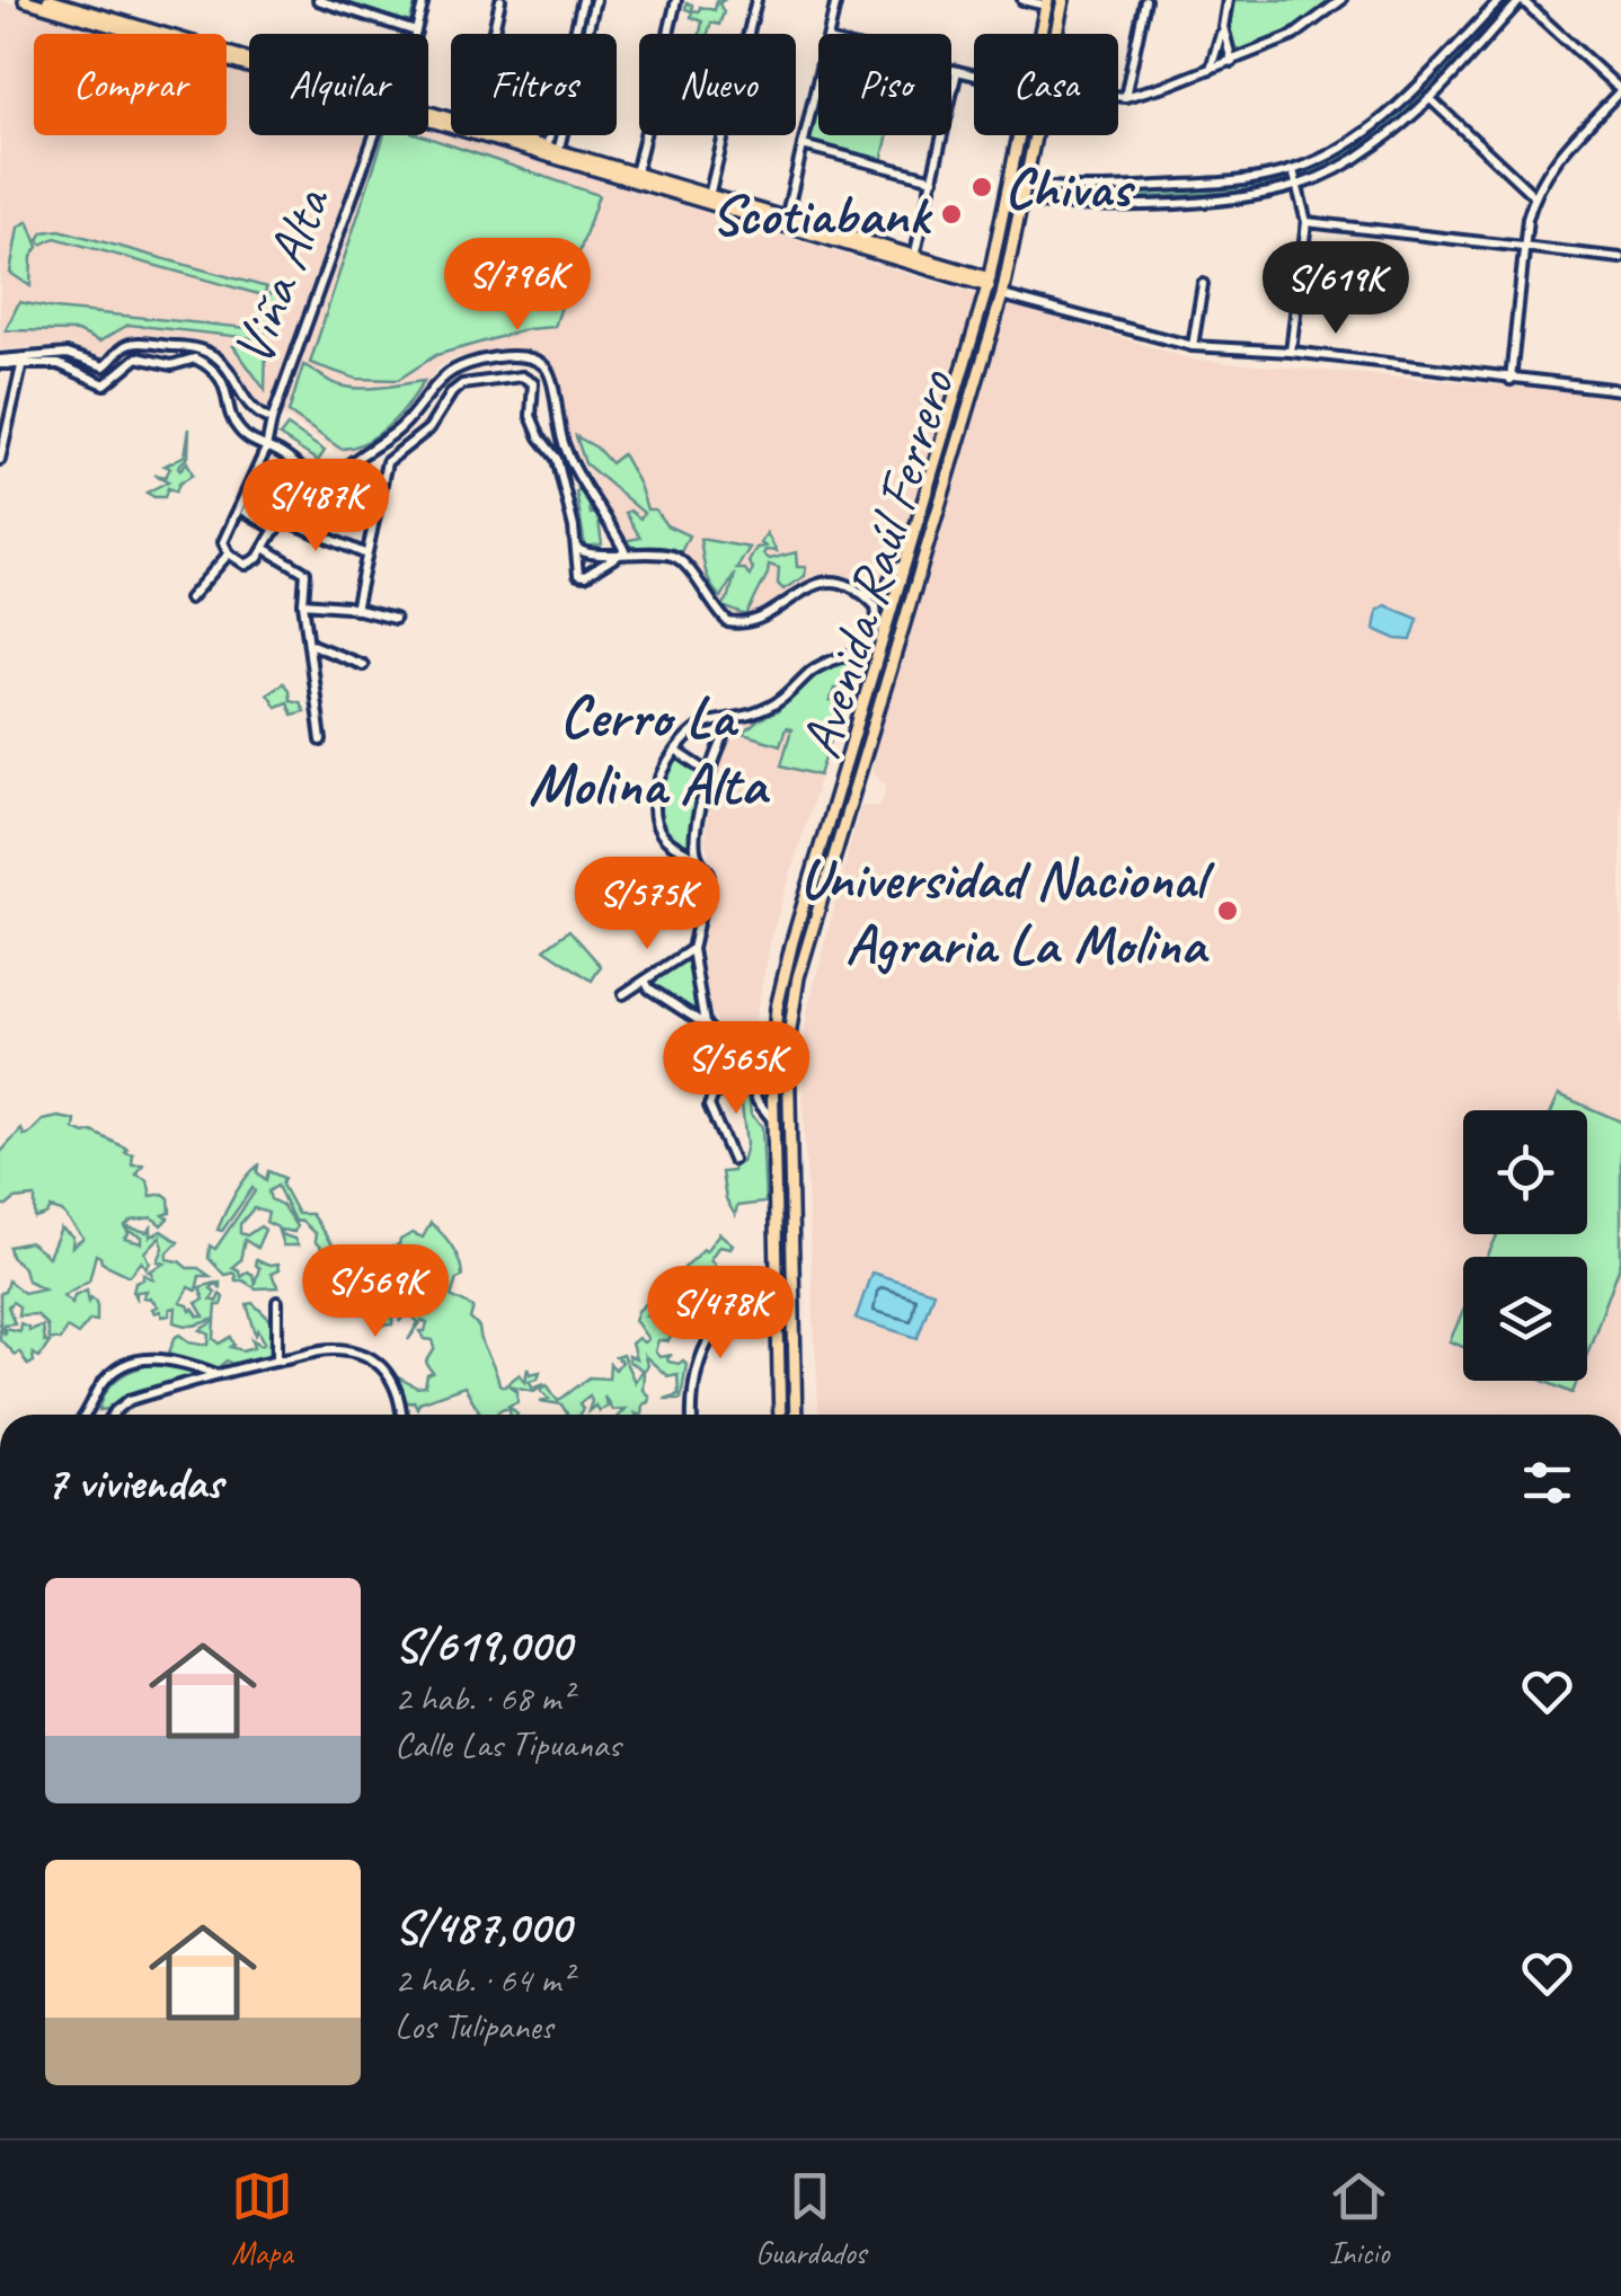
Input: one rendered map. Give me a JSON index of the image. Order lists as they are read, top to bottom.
{
  "streets": {
    "main road": ["Avenida Raúl Ferrero"],
    "street": ["Viña Alta"]
  },
  "districts": ["Cerro La Molina Alta"],
  "places": ["Chivas", "Scotiabank", "Universidad Nacional Agraria La Molina"],
  "page": {
    "chip": [
      "Comprar",
      "Alquilar",
      "Filtros",
      "Nuevo",
      "Piso",
      "Casa"
    ],
    "price": [
      "S/796K",
      "S/619K",
      "S/487K",
      "S/575K",
      "S/565K",
      "S/569K",
      "S/478K"
    ],
    "heading": "7 viviendas",
    "list": [
      {
        "name": "S/619,000",
        "note": "2 hab. · 68 m² · Calle Las Tipuanas"
      },
      {
        "name": "S/487,000",
        "note": "2 hab. · 64 m² · Los Tulipanes"
      }
    ],
    "tabs": ["Mapa", "Guardados", "Inicio"]
  }
}
